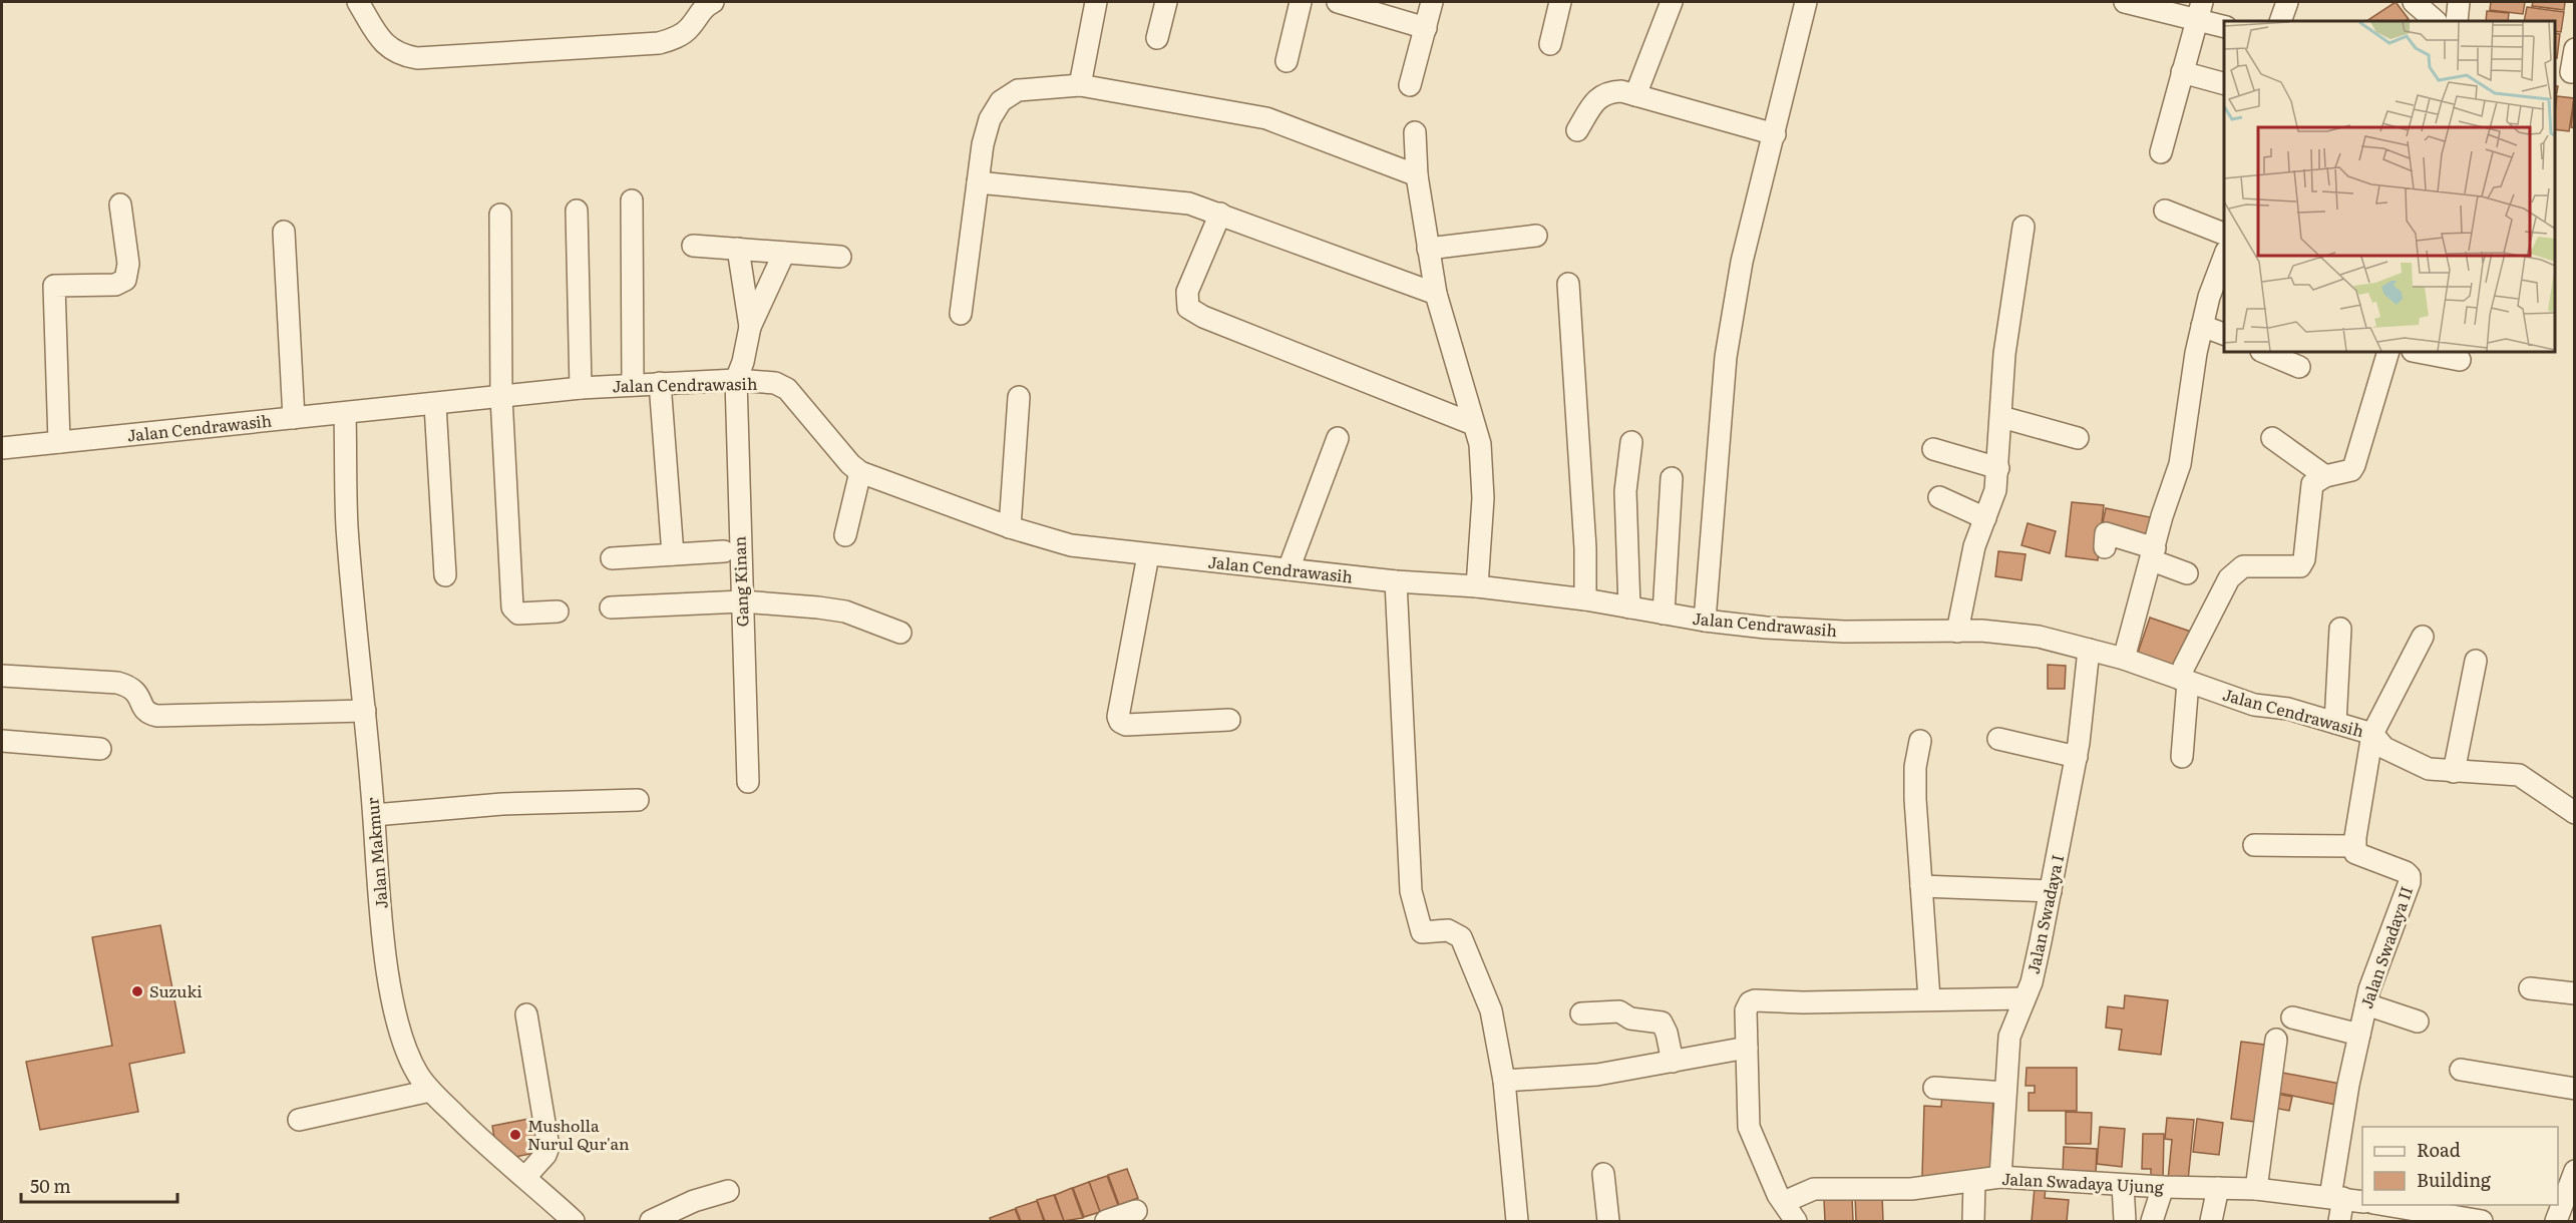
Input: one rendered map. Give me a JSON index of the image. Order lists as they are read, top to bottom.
{
  "streets": {
    "street": [
      "Jalan Cendrawasih",
      "Gang Kinan",
      "Jalan Makmur",
      "Jalan Swadaya I",
      "Jalan Swadaya II",
      "Jalan Swadaya Ujung"
    ]
  },
  "crossings": [
    ["Jalan Cendrawasih", "Gang Kinan"],
    ["Jalan Cendrawasih", "Jalan Makmur"],
    ["Jalan Cendrawasih", "Jalan Swadaya I"],
    ["Jalan Swadaya I", "Jalan Swadaya Ujung"],
    ["Jalan Swadaya II", "Jalan Swadaya Ujung"]
  ],
  "places": ["Suzuki", "Musholla Nurul Qur'an"],
  "legend": ["Road", "Building"],
  "scale_bar": "50 m"
}
